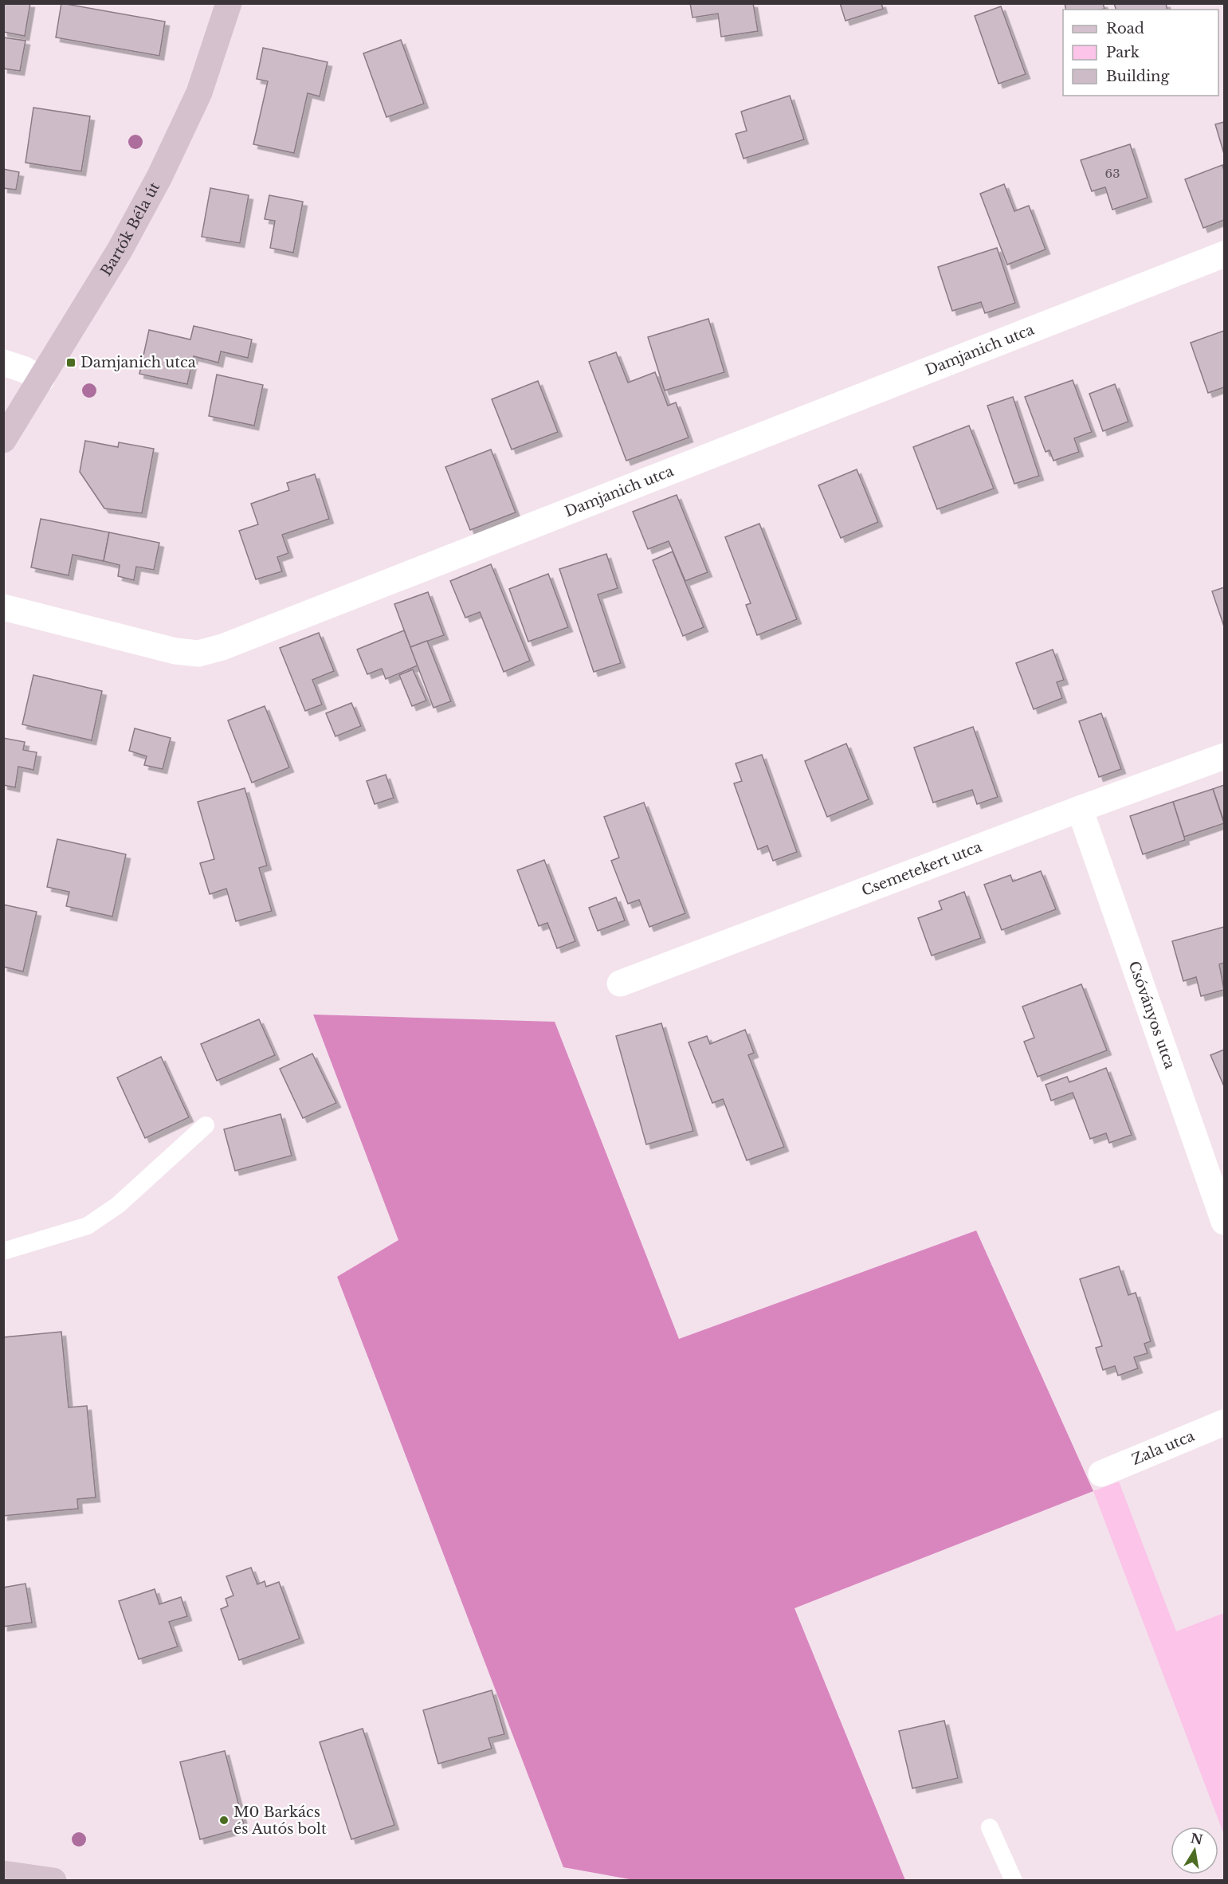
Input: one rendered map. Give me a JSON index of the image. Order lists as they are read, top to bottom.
{
  "streets": {
    "street": [
      "Bartók Béla út",
      "Damjanich utca",
      "Csemetekert utca",
      "Csóványos utca",
      "Zala utca"
    ]
  },
  "crossings": [
    ["Csemetekert utca", "Csóványos utca"]
  ],
  "places": {
    "transit": ["Damjanich utca"],
    "other": ["M0 Barkács és Autós bolt"]
  },
  "house_numbers": ["63"],
  "legend": ["Road", "Park", "Building"],
  "north": "top"
}
